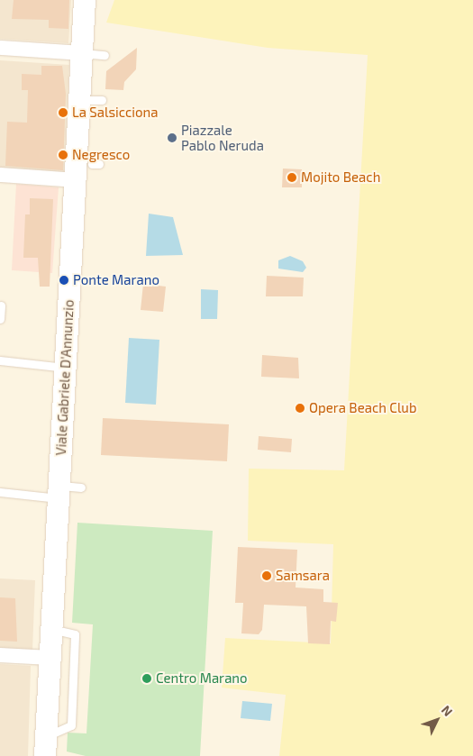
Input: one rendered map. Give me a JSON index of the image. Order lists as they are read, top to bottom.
{
  "streets": {
    "street": ["Viale Gabriele D'Annunzio"]
  },
  "places": [
    "La Salsicciona",
    "Piazzale Pablo Neruda",
    "Negresco",
    "Mojito Beach",
    "Ponte Marano",
    "Opera Beach Club",
    "Samsara",
    "Centro Marano"
  ],
  "north": "top right"
}
